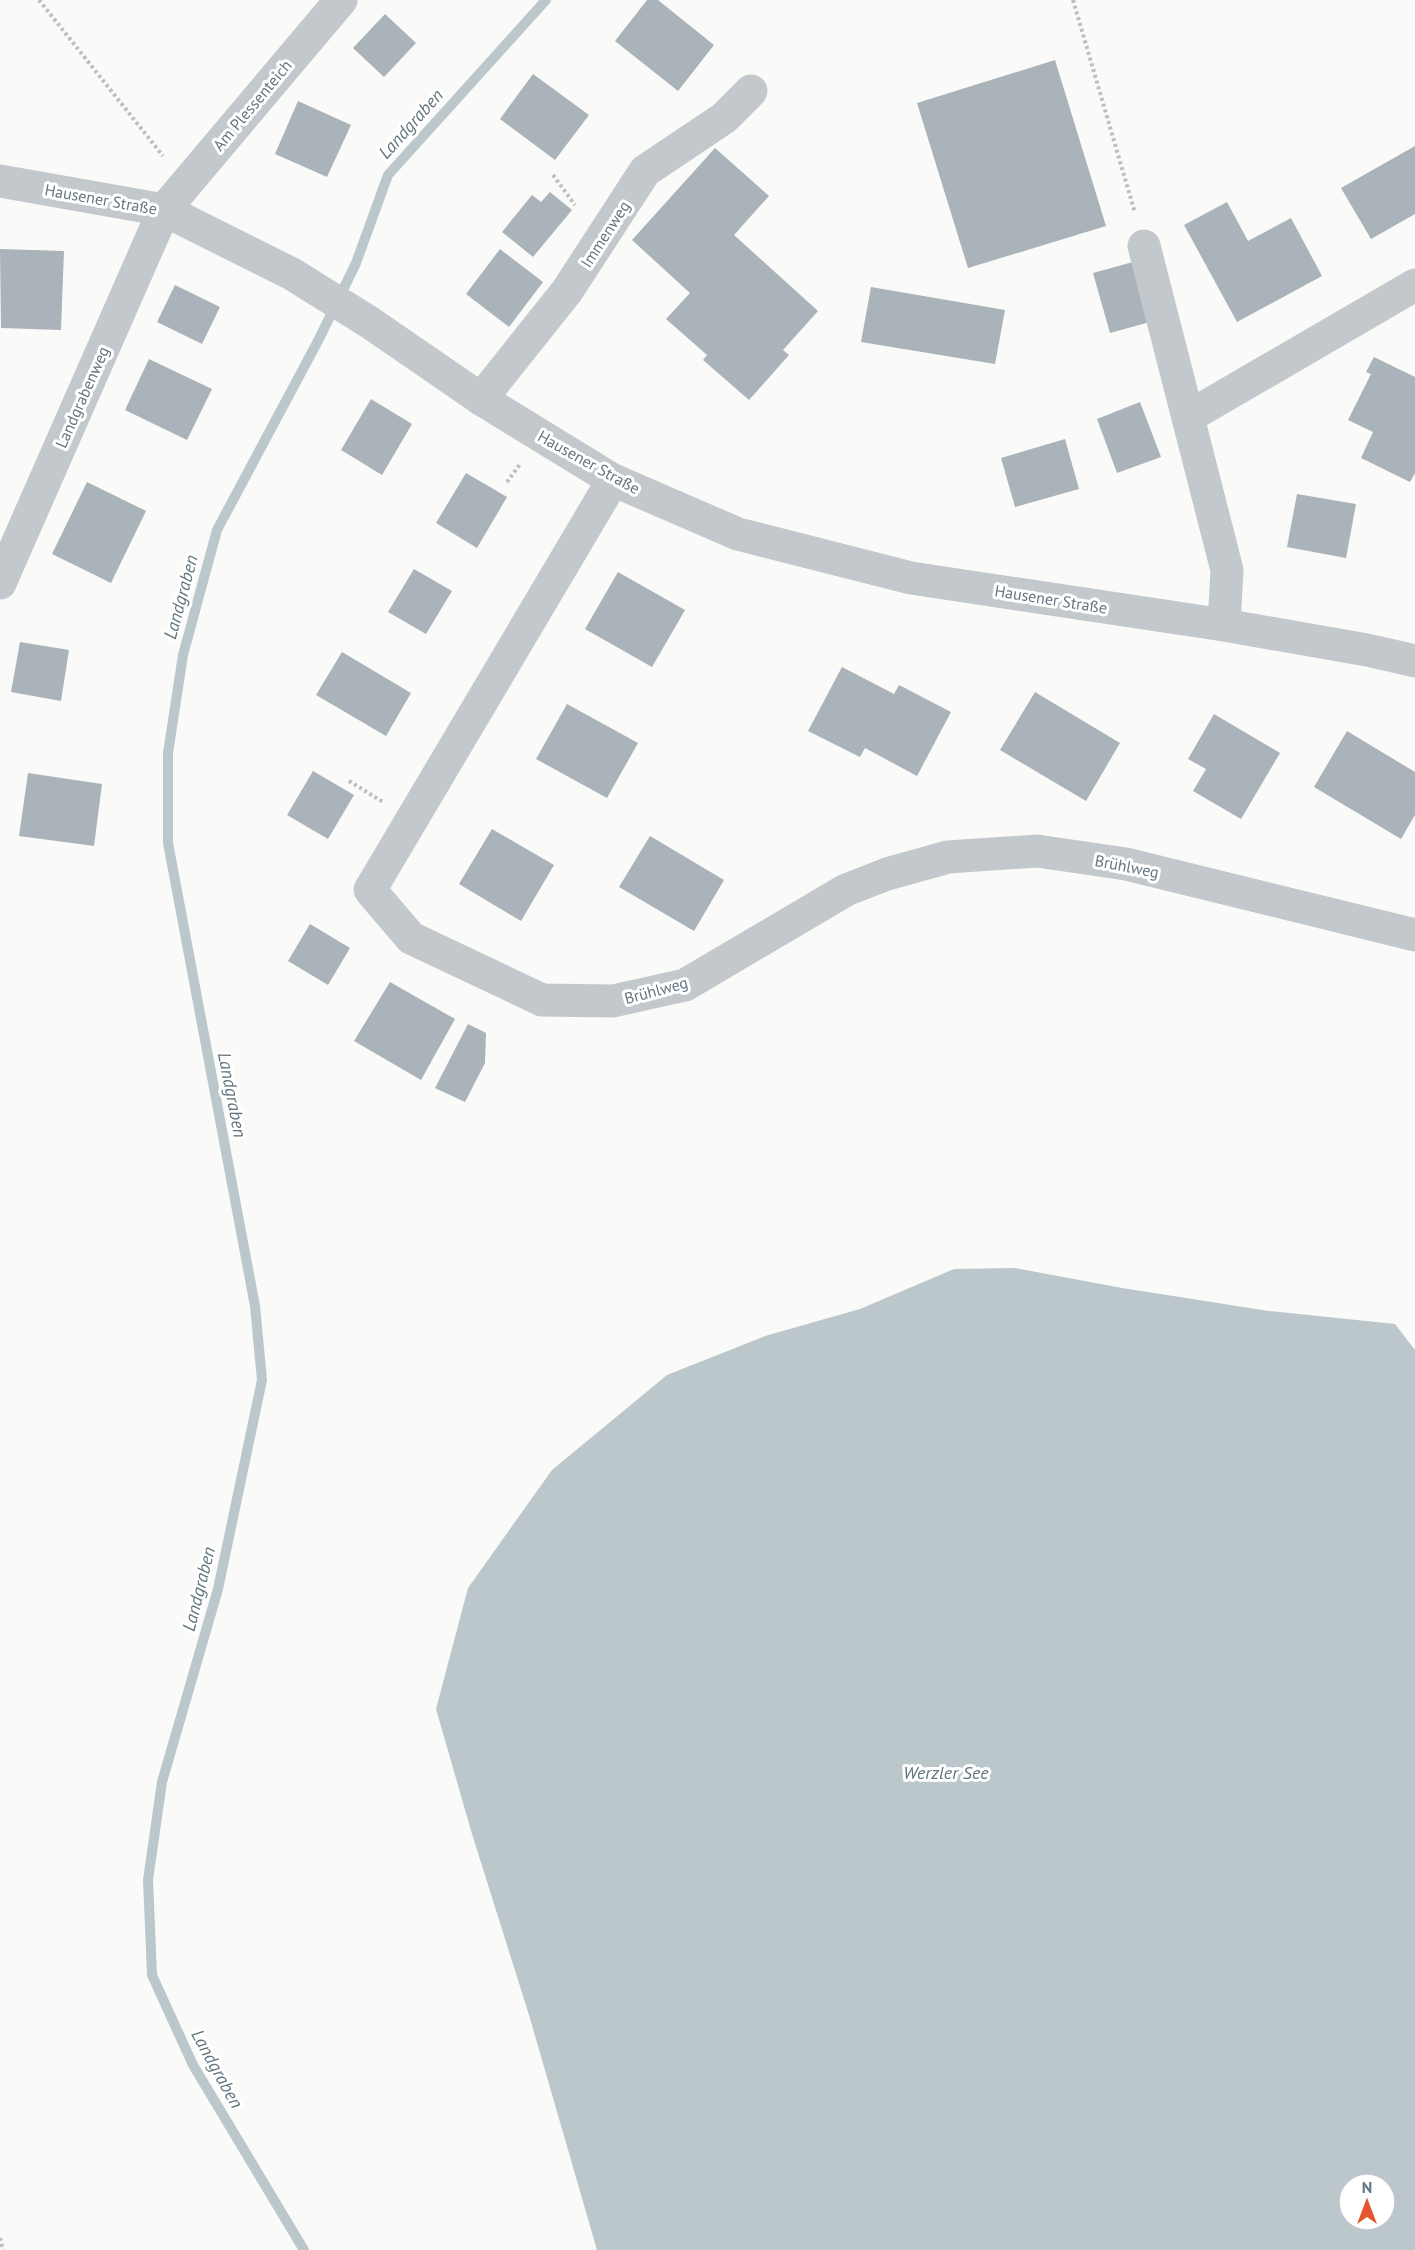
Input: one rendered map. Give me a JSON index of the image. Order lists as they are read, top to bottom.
{
  "streets": {
    "street": [
      "Am Plessenteich",
      "Hausener Straße",
      "Immenweg",
      "Landgrabenweg",
      "Brühlweg"
    ]
  },
  "crossings": [
    ["Am Plessenteich", "Hausener Straße"],
    ["Am Plessenteich", "Landgrabenweg"],
    ["Hausener Straße", "Immenweg"],
    ["Hausener Straße", "Landgrabenweg"],
    ["Hausener Straße", "Brühlweg"]
  ],
  "water": ["Landgraben", "Werzler See"],
  "north": "top"
}
